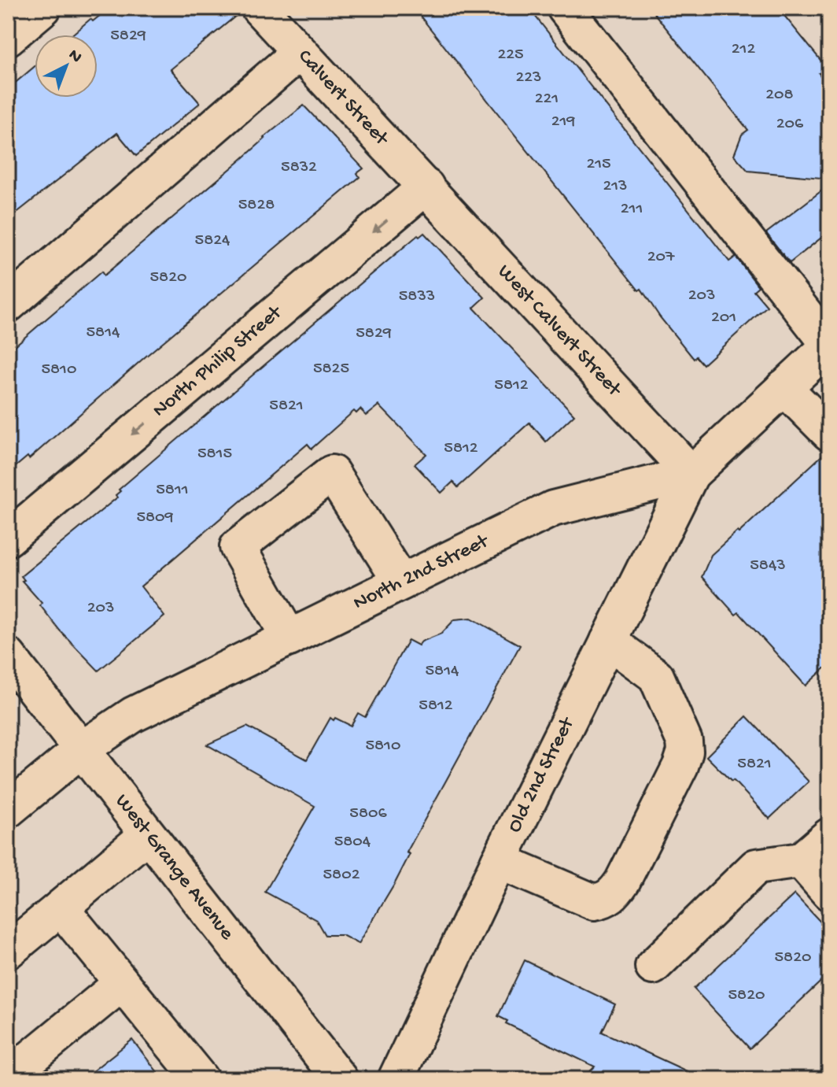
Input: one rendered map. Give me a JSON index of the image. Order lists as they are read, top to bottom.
{
  "streets": {
    "street": [
      "Calvert Street",
      "West Calvert Street",
      "North Philip Street",
      "North 2nd Street",
      "Old 2nd Street",
      "West Grange Avenue"
    ]
  },
  "crossings": [
    ["Calvert Street", "West Calvert Street"],
    ["Calvert Street", "North Philip Street"],
    ["West Calvert Street", "North Philip Street"],
    ["West Calvert Street", "North 2nd Street"],
    ["West Calvert Street", "Old 2nd Street"],
    ["North 2nd Street", "Old 2nd Street"],
    ["North 2nd Street", "West Grange Avenue"]
  ],
  "house_numbers": [
    "5829",
    "212",
    "225",
    "223",
    "208",
    "221",
    "219",
    "206",
    "215",
    "5832",
    "213",
    "5828",
    "211",
    "5824",
    "207",
    "5820",
    "203",
    "5833",
    "201",
    "5814",
    "5829",
    "5825",
    "5810",
    "5812",
    "5821",
    "5812",
    "5815",
    "5811",
    "5809",
    "5843",
    "203",
    "5814",
    "5812",
    "5810",
    "5821",
    "5806",
    "5804",
    "5802",
    "5820",
    "5820"
  ],
  "north": "top right"
}
